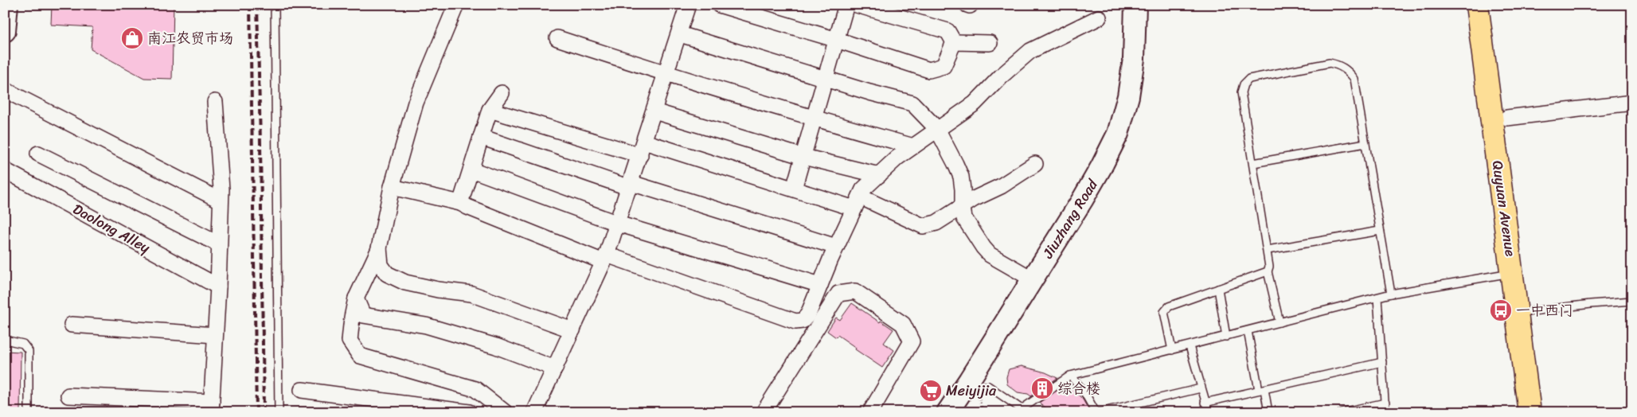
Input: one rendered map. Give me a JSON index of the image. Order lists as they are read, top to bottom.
{
  "streets": {
    "main road": ["Quyuan Avenue"],
    "street": ["Jiuzhang Road", "Daolong Alley"]
  },
  "places": {
    "shop": ["南江农贸市场"],
    "bus stop": ["一中西门"],
    "building": ["综合楼"],
    "supermarket": ["Meiyijia"]
  }
}
